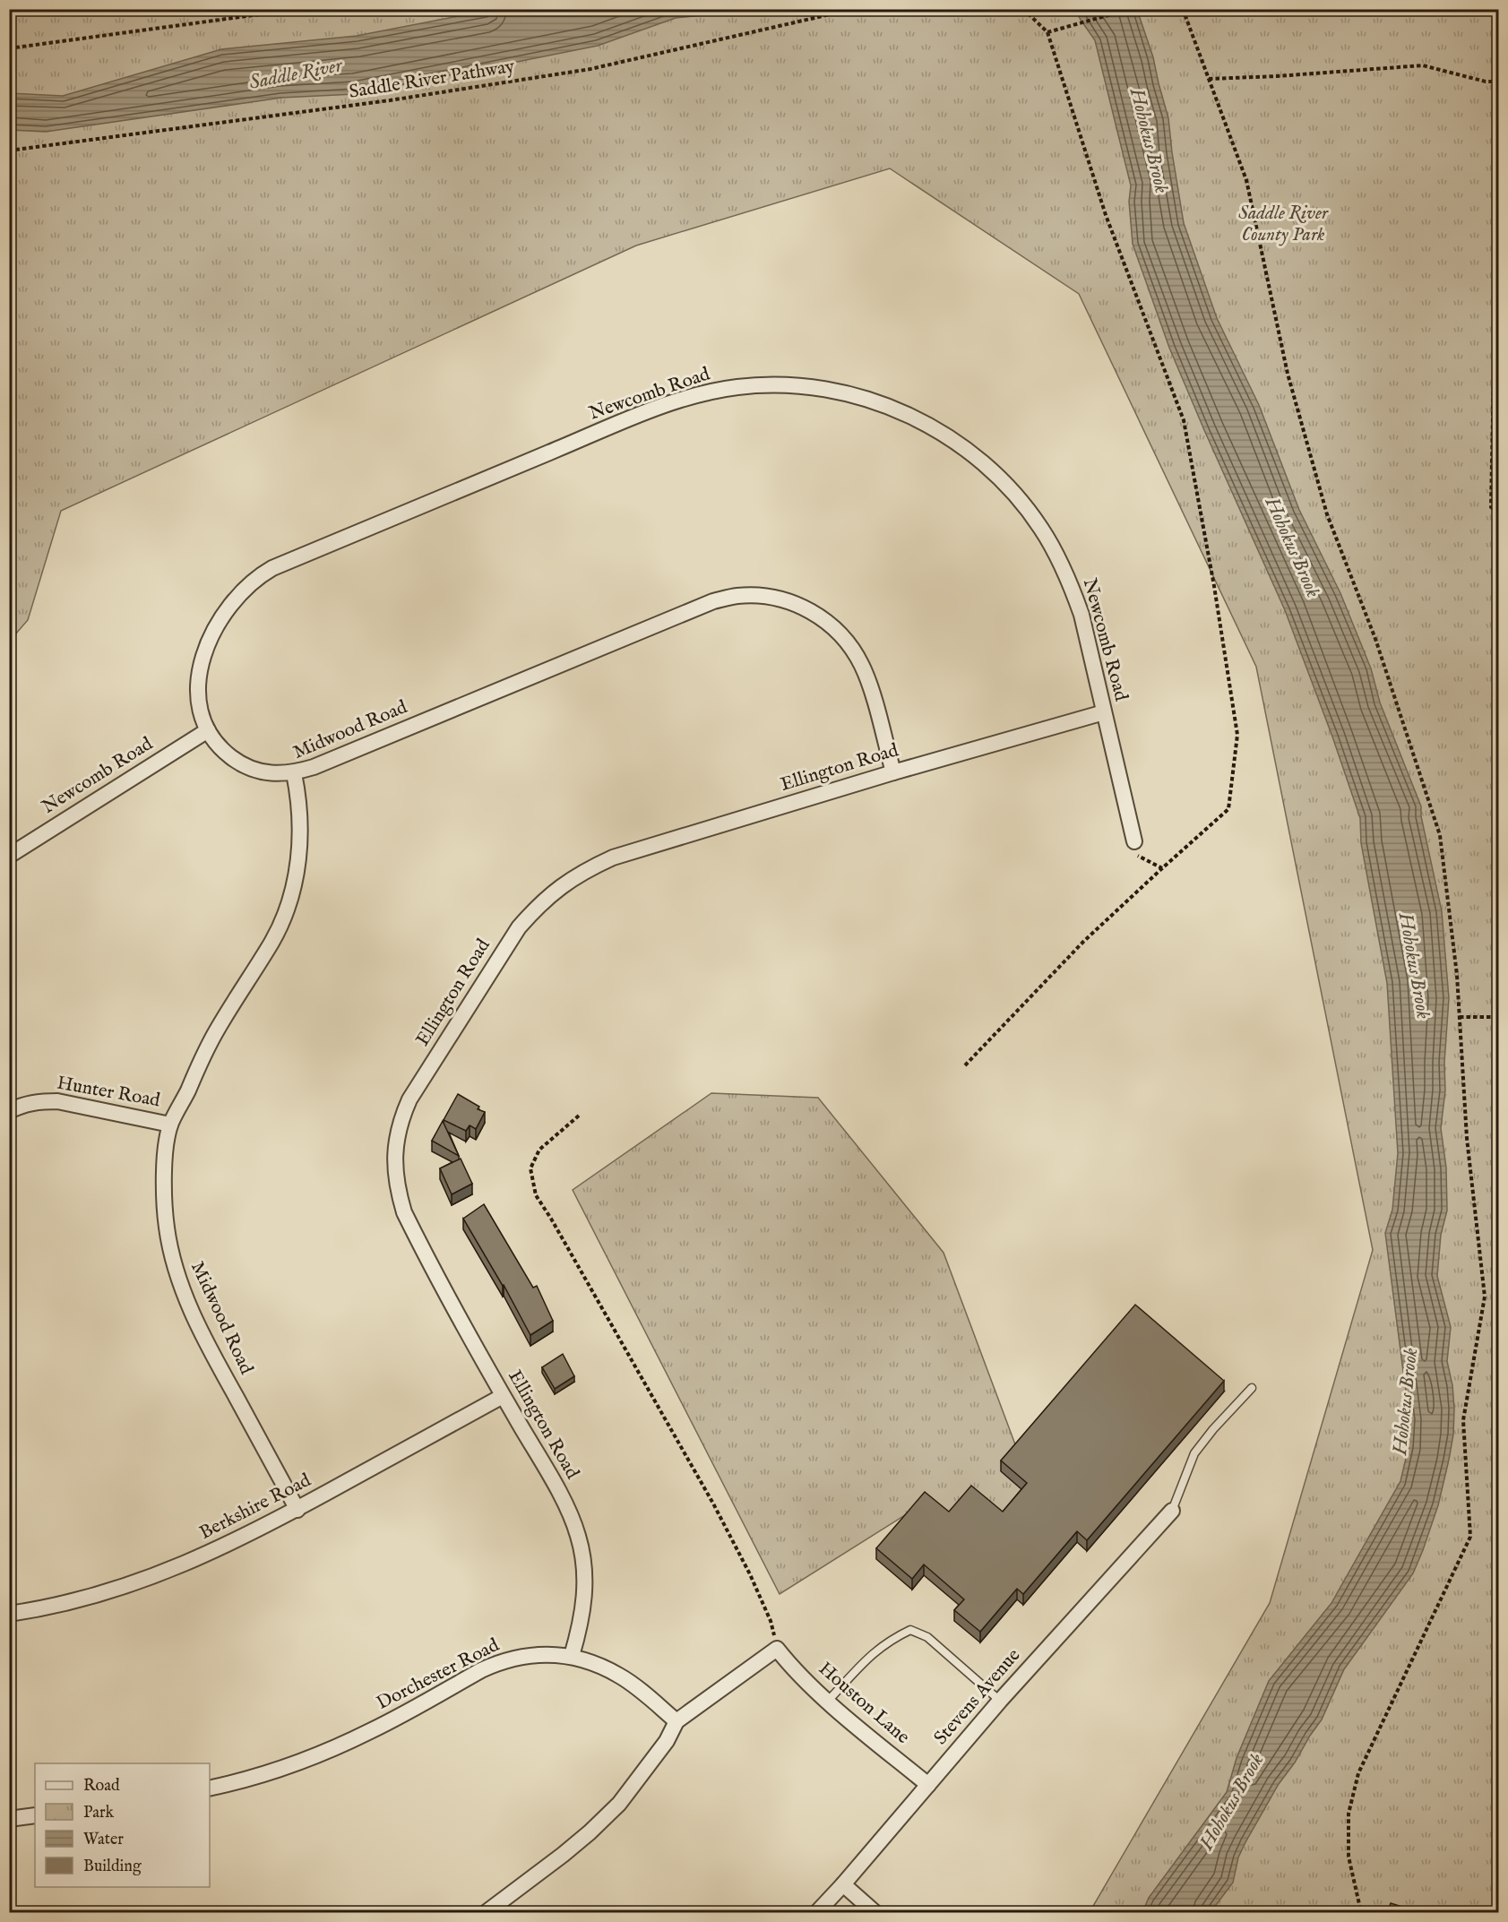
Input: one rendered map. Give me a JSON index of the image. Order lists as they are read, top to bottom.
{
  "streets": {
    "street": [
      "Newcomb Road",
      "Midwood Road",
      "Ellington Road",
      "Hunter Road",
      "Berkshire Road",
      "Dorchester Road",
      "Stevens Avenue",
      "Houston Lane"
    ],
    "path": ["Saddle River Pathway"]
  },
  "crossings": [
    ["Newcomb Road", "Midwood Road"],
    ["Newcomb Road", "Ellington Road"],
    ["Midwood Road", "Ellington Road"],
    ["Midwood Road", "Hunter Road"],
    ["Midwood Road", "Berkshire Road"],
    ["Ellington Road", "Berkshire Road"],
    ["Ellington Road", "Dorchester Road"],
    ["Stevens Avenue", "Houston Lane"]
  ],
  "water": ["Saddle River", "Hohokus Brook"],
  "parks": ["Saddle River County Park"],
  "legend": [
    "Road",
    "Park",
    "Water",
    "Building"
  ]
}
